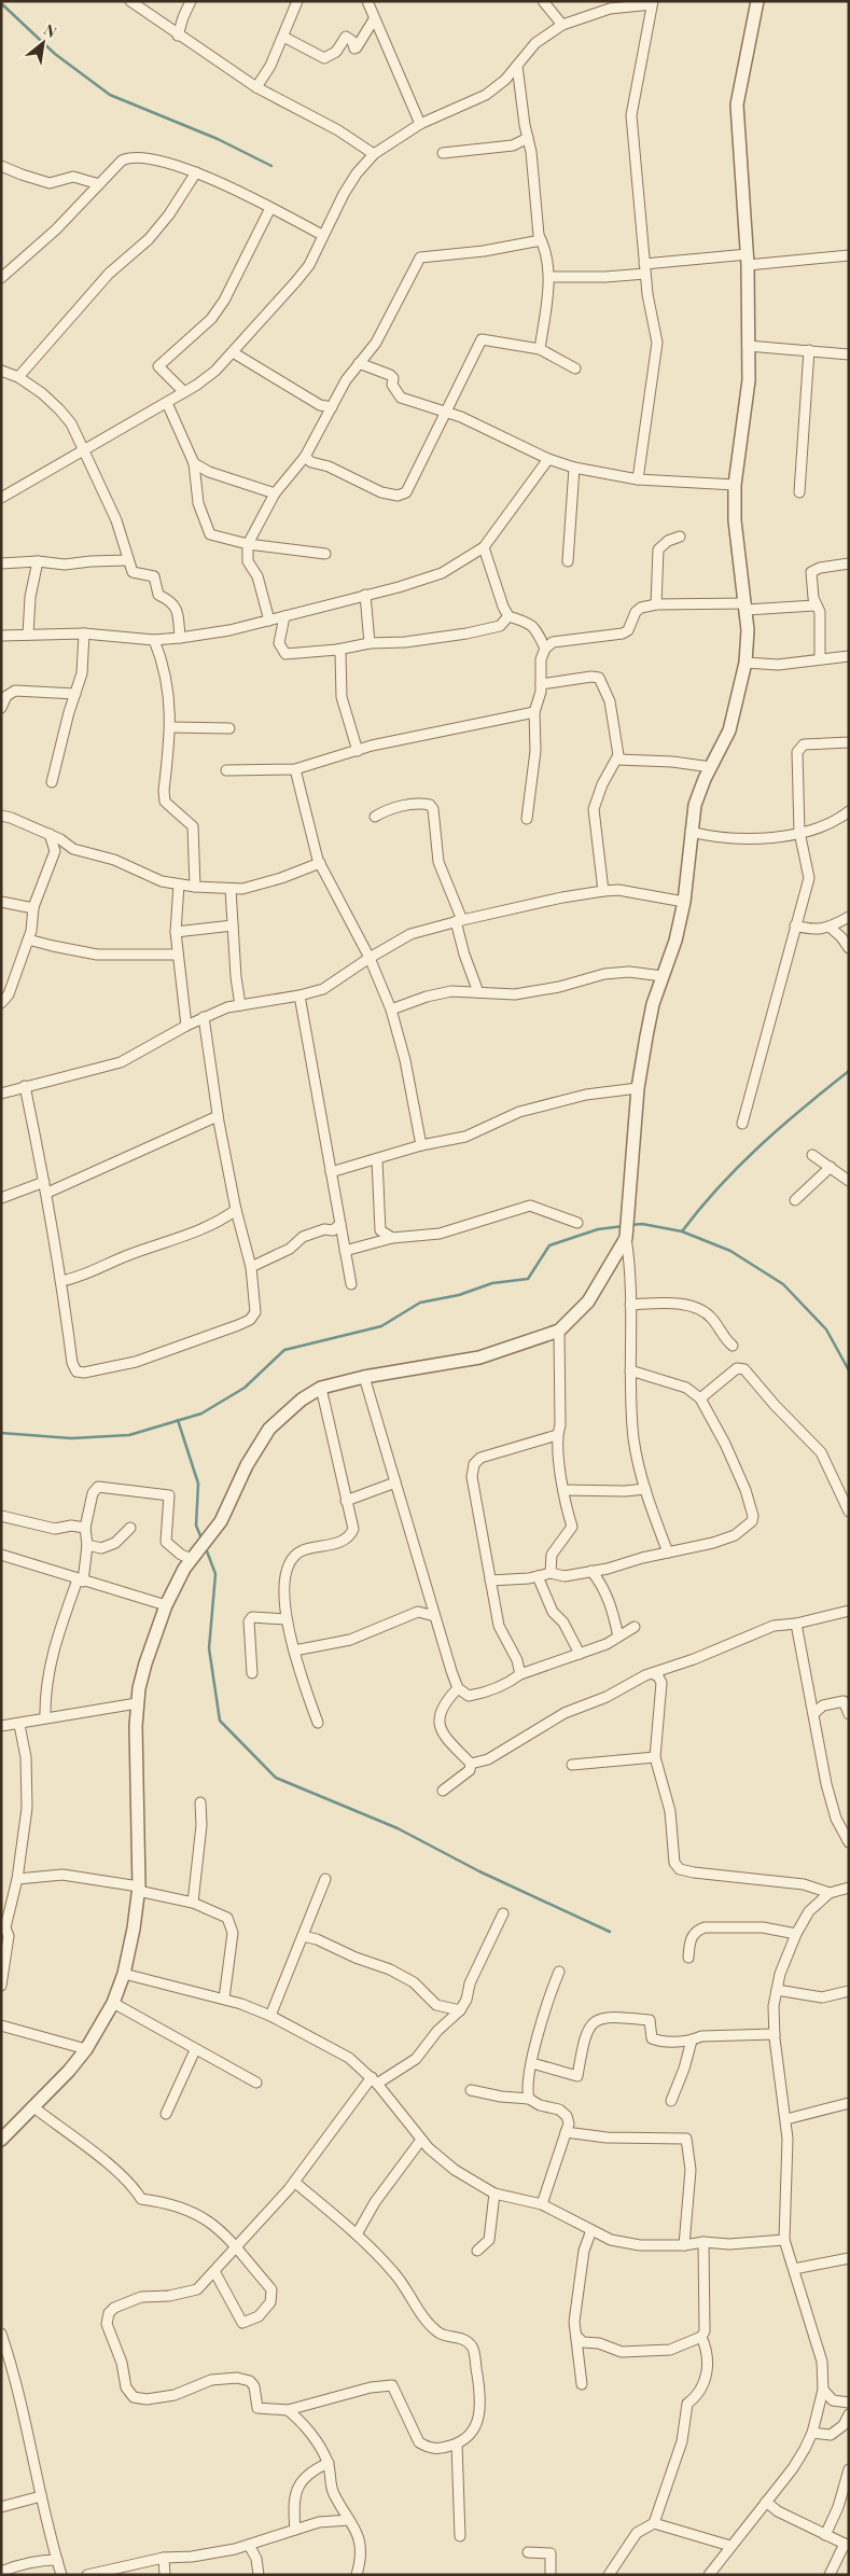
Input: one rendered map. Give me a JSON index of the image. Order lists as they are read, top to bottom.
{
  "north": "top right"
}
